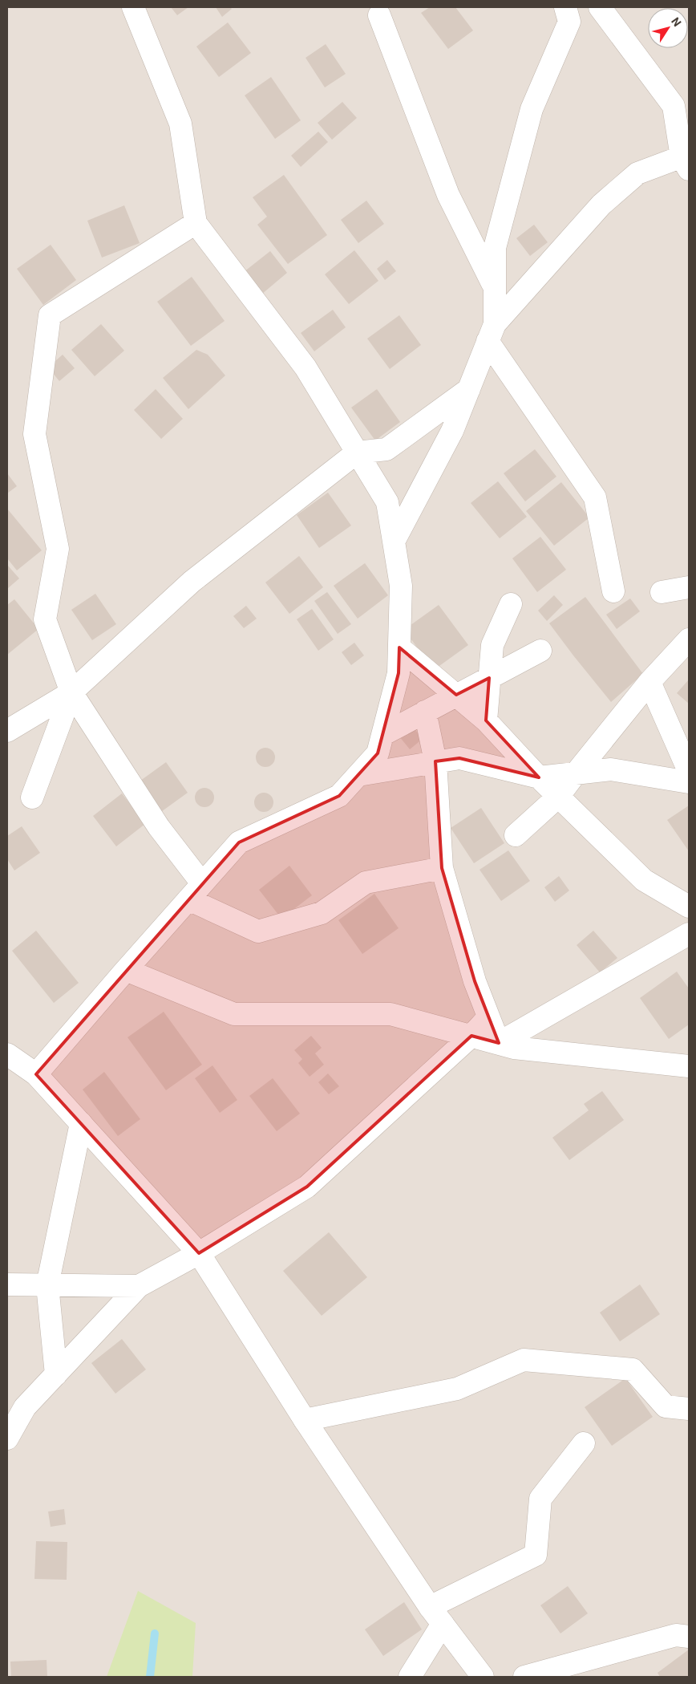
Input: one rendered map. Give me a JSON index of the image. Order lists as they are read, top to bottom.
{
  "north": "top right"
}
